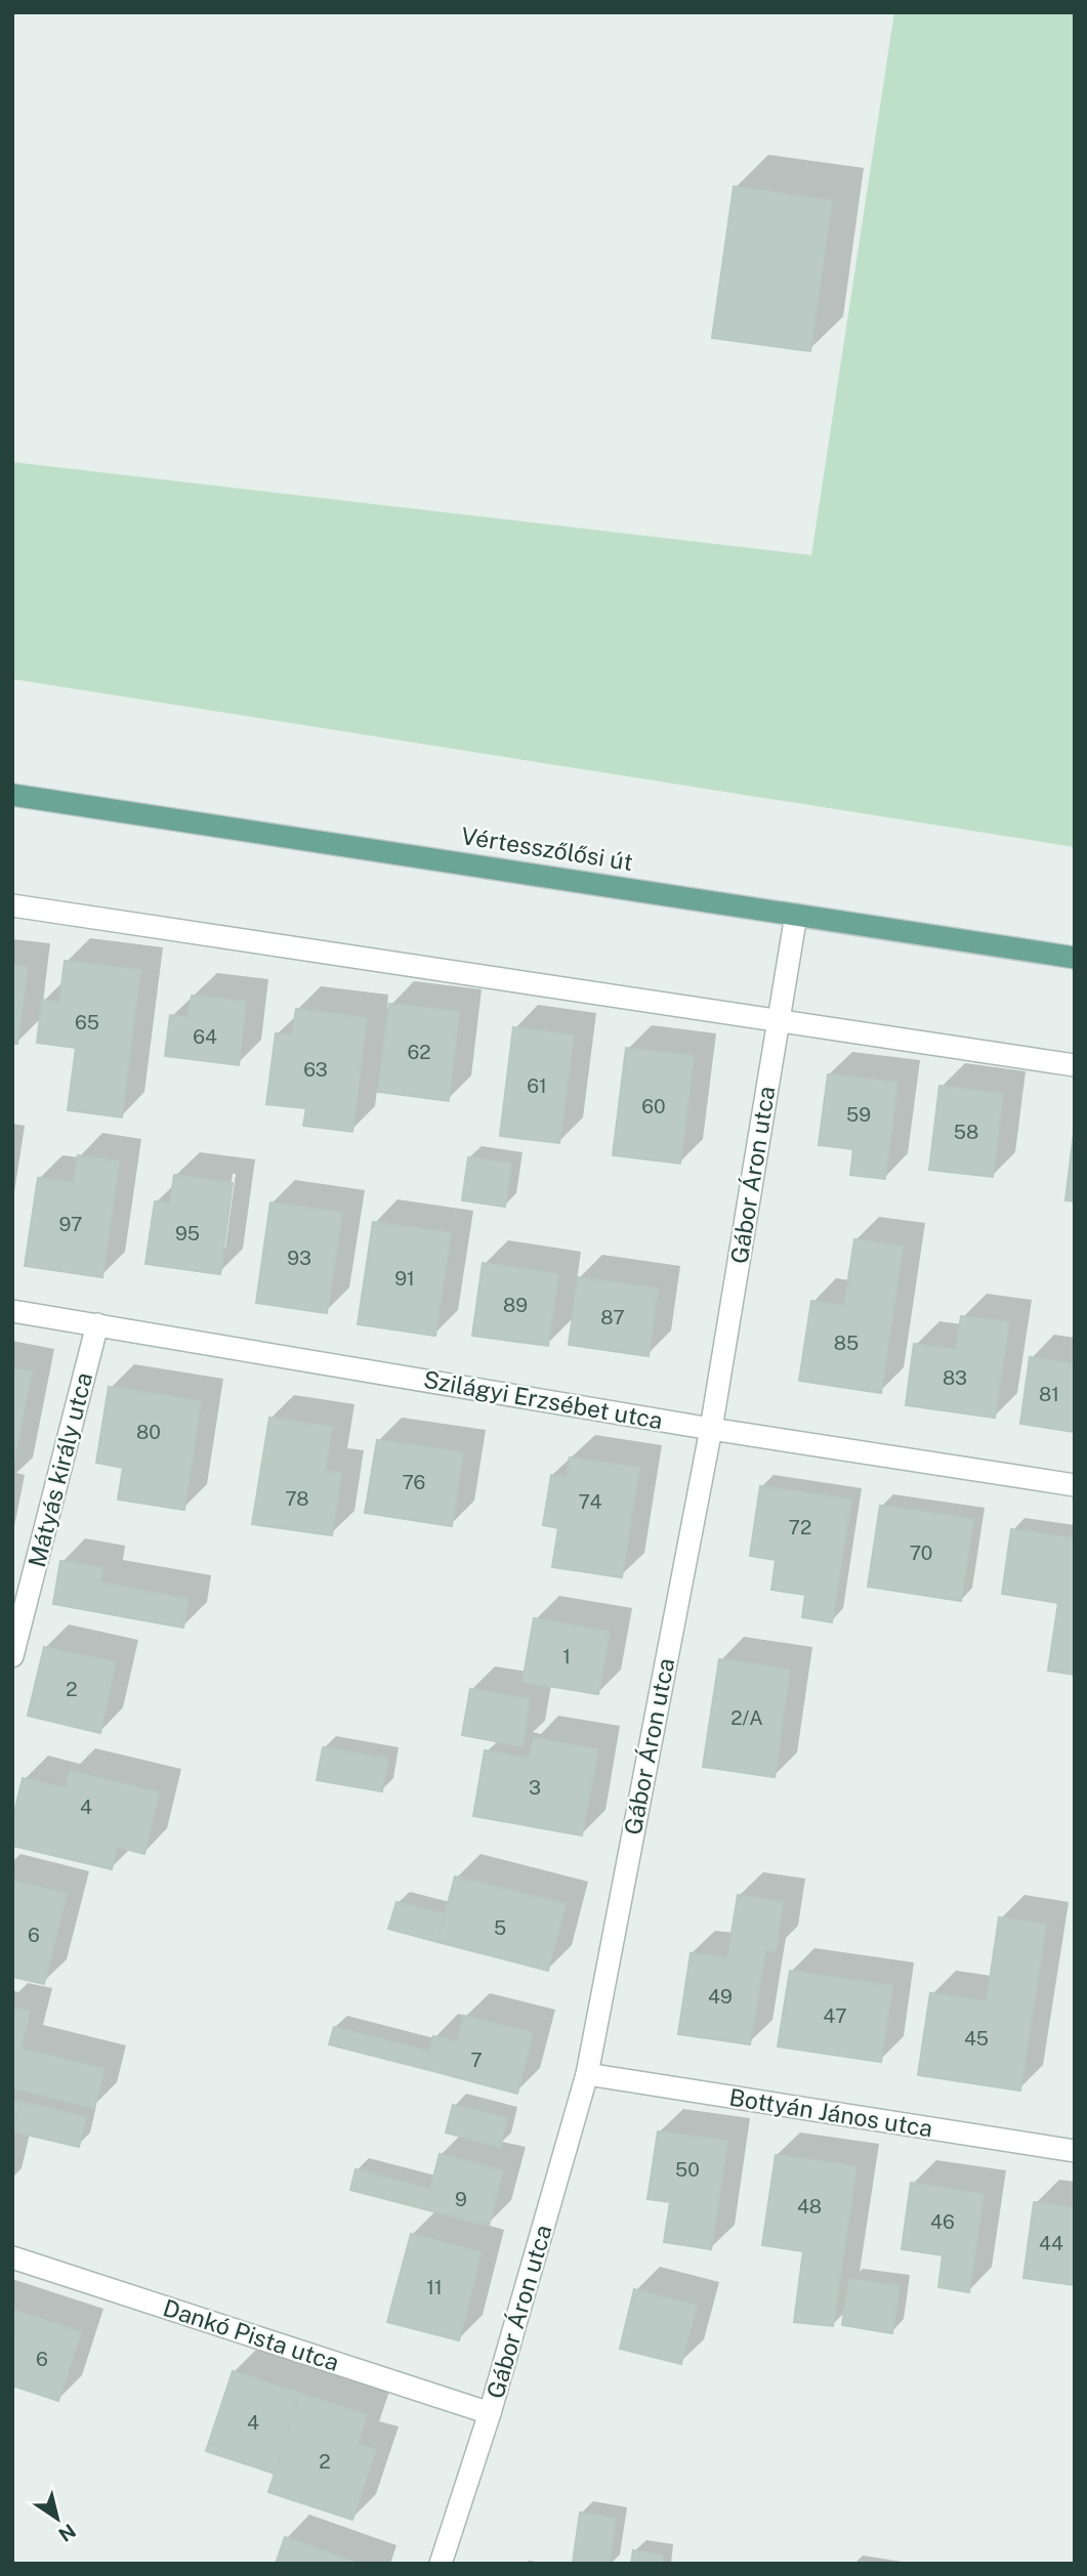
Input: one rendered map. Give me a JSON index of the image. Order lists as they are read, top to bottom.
{
  "streets": {
    "main road": ["Vértesszőlősi út"],
    "street": [
      "Gábor Áron utca",
      "Szilágyi Erzsébet utca",
      "Mátyás király utca",
      "Bottyán János utca",
      "Dankó Pista utca"
    ]
  },
  "crossings": [
    ["Vértesszőlősi út", "Gábor Áron utca"],
    ["Gábor Áron utca", "Szilágyi Erzsébet utca"],
    ["Gábor Áron utca", "Bottyán János utca"],
    ["Gábor Áron utca", "Dankó Pista utca"],
    ["Szilágyi Erzsébet utca", "Mátyás király utca"]
  ],
  "house_numbers": [
    "65",
    "64",
    "62",
    "63",
    "61",
    "60",
    "59",
    "58",
    "97",
    "95",
    "93",
    "91",
    "89",
    "87",
    "85",
    "83",
    "81",
    "80",
    "76",
    "78",
    "74",
    "72",
    "70",
    "1",
    "2",
    "2/A",
    "3",
    "4",
    "5",
    "6",
    "49",
    "47",
    "45",
    "7",
    "50",
    "9",
    "48",
    "46",
    "44",
    "11",
    "6",
    "4",
    "2"
  ],
  "north": "bottom right"
}
